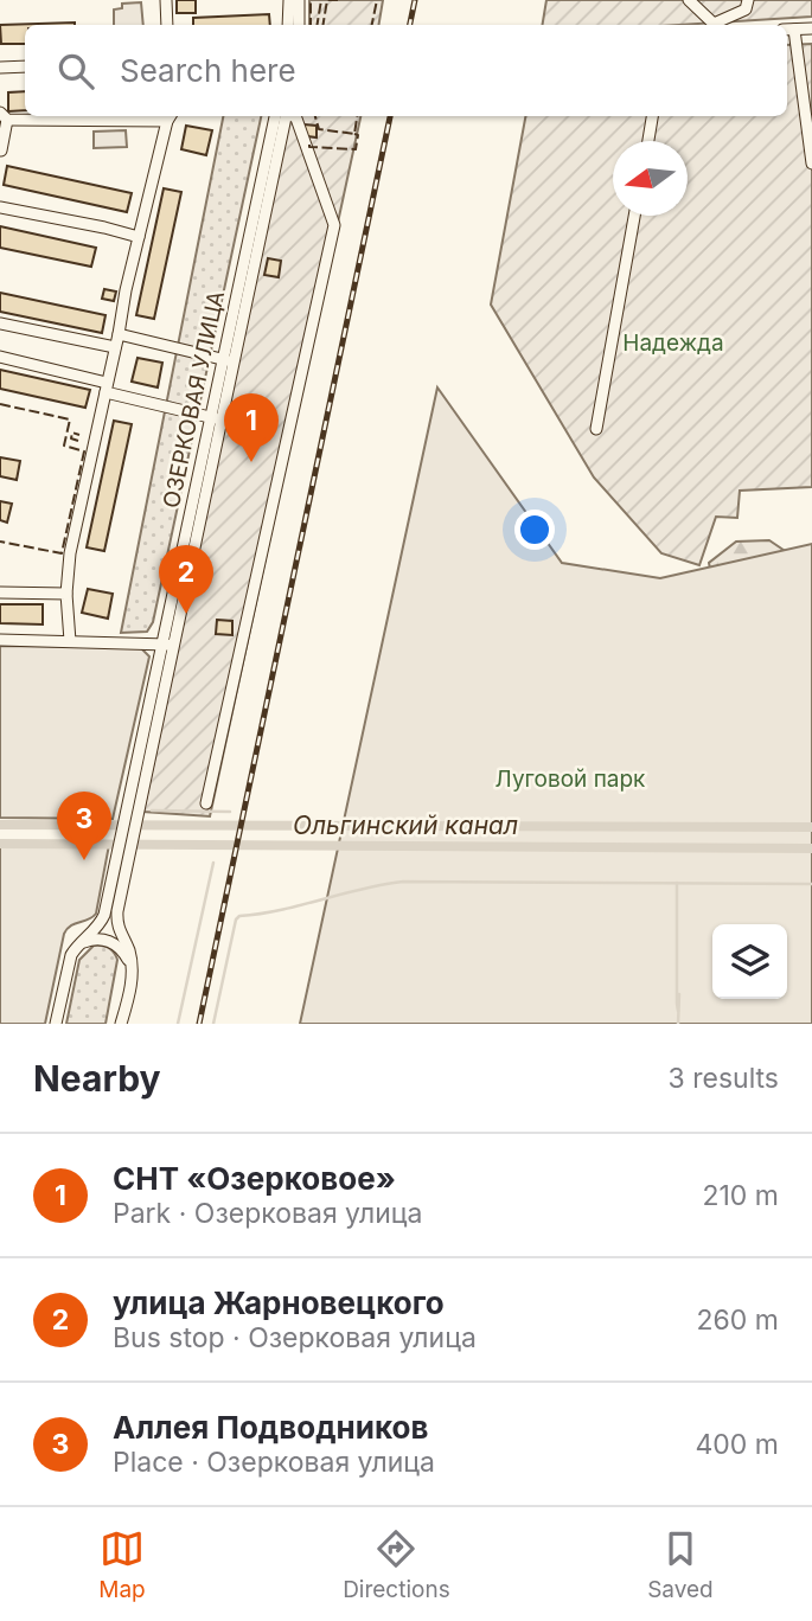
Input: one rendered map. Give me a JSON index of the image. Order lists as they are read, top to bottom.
{
  "streets": {
    "street": ["ОЗЕРКОВАЯ УЛИЦА"]
  },
  "water": ["Ольгинский канал"],
  "parks": ["Надежда", "Луговой парк"],
  "north": "left",
  "page": {
    "search": "Search here",
    "pins": ["1", "2", "3"],
    "heading": ["Nearby", "3 results"],
    "list": [
      {
        "mark": "1",
        "name": "СНТ «Озерковое»",
        "note": "Park · Озерковая улица",
        "value": "210 m"
      },
      {
        "mark": "2",
        "name": "улица Жарновецкого",
        "note": "Bus stop · Озерковая улица",
        "value": "260 m"
      },
      {
        "mark": "3",
        "name": "Аллея Подводников",
        "note": "Place · Озерковая улица",
        "value": "400 m"
      }
    ],
    "nav": ["Map", "Directions", "Saved"]
  }
}
